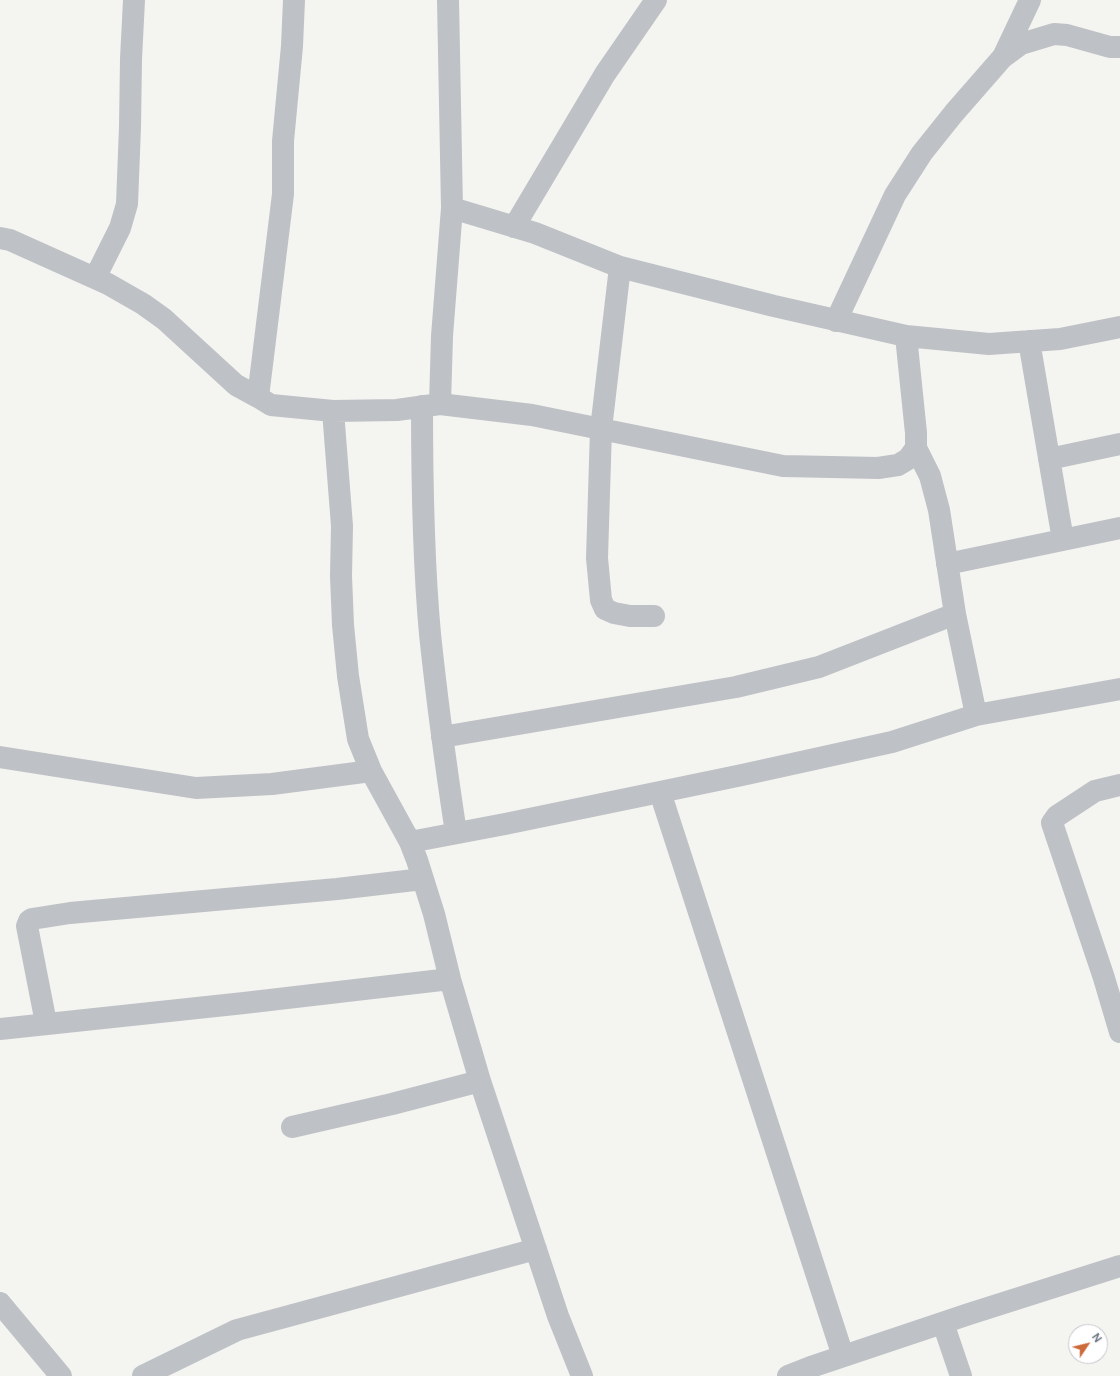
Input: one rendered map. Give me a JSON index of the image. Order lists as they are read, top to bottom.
{
  "north": "top right"
}
